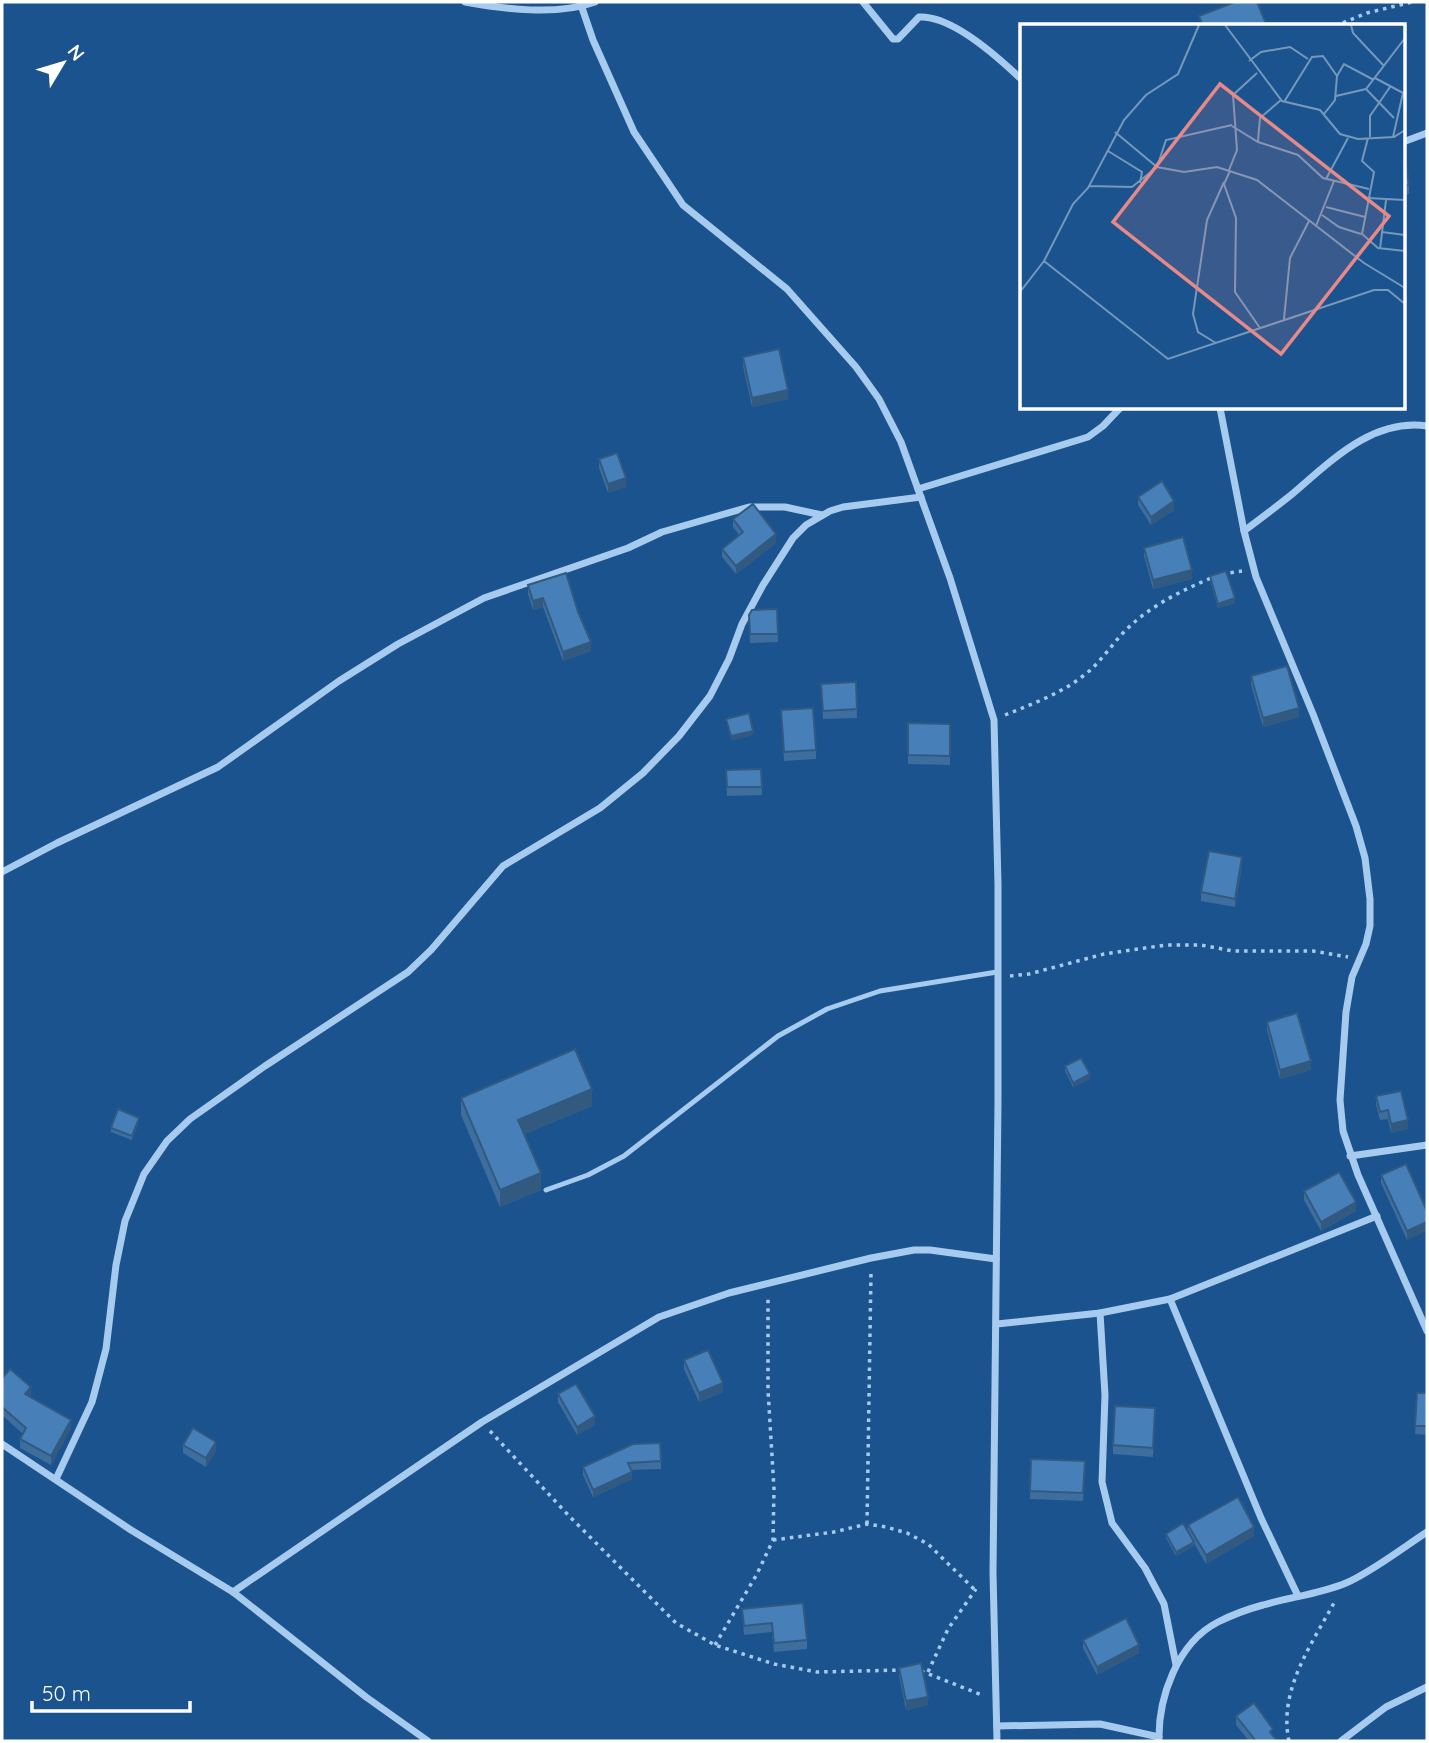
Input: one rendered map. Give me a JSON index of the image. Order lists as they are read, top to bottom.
{
  "scale_bar": "50 m",
  "north": "top right"
}
